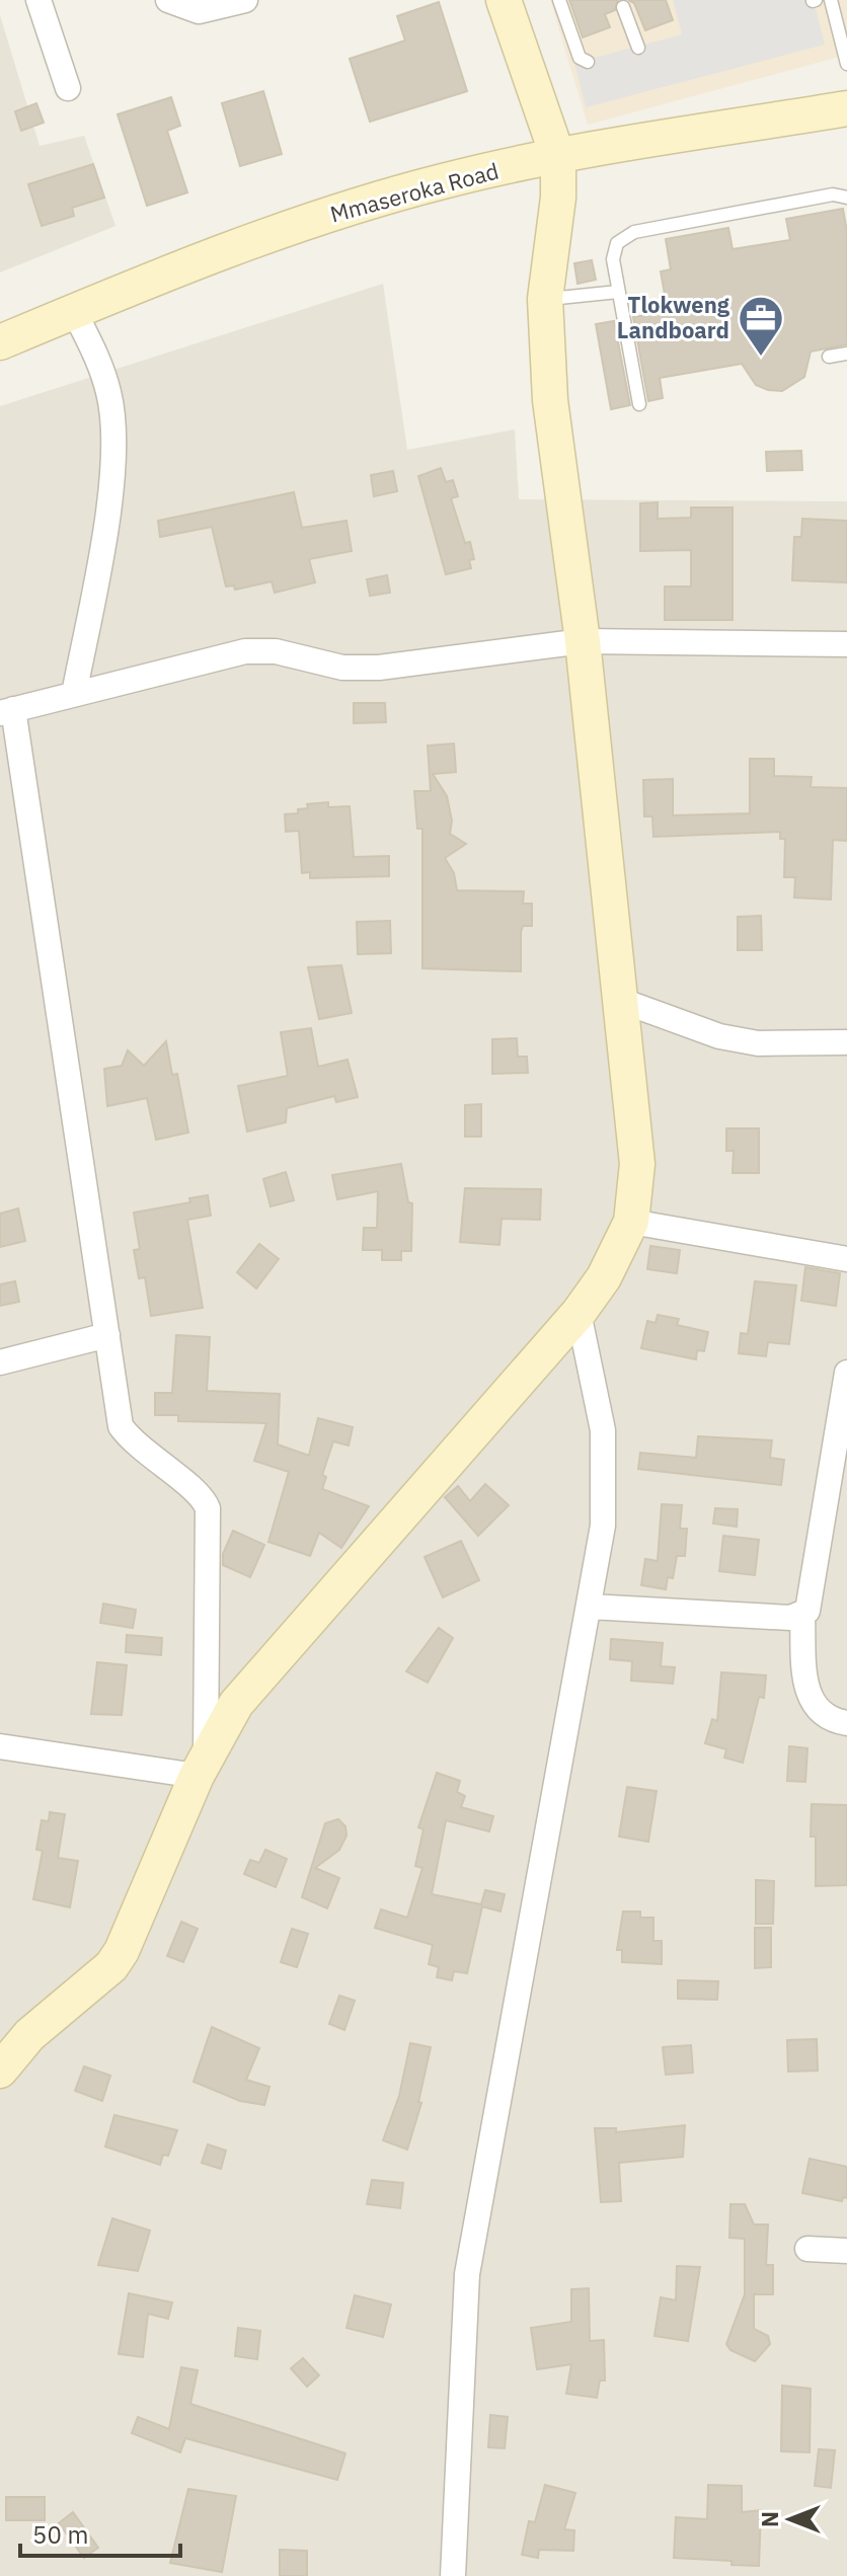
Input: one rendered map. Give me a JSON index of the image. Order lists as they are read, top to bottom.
{
  "streets": {
    "street": ["Mmaseroka Road"]
  },
  "places": {
    "office": ["Tlokweng Landboard"]
  },
  "scale_bar": "50 m",
  "north": "left"
}
